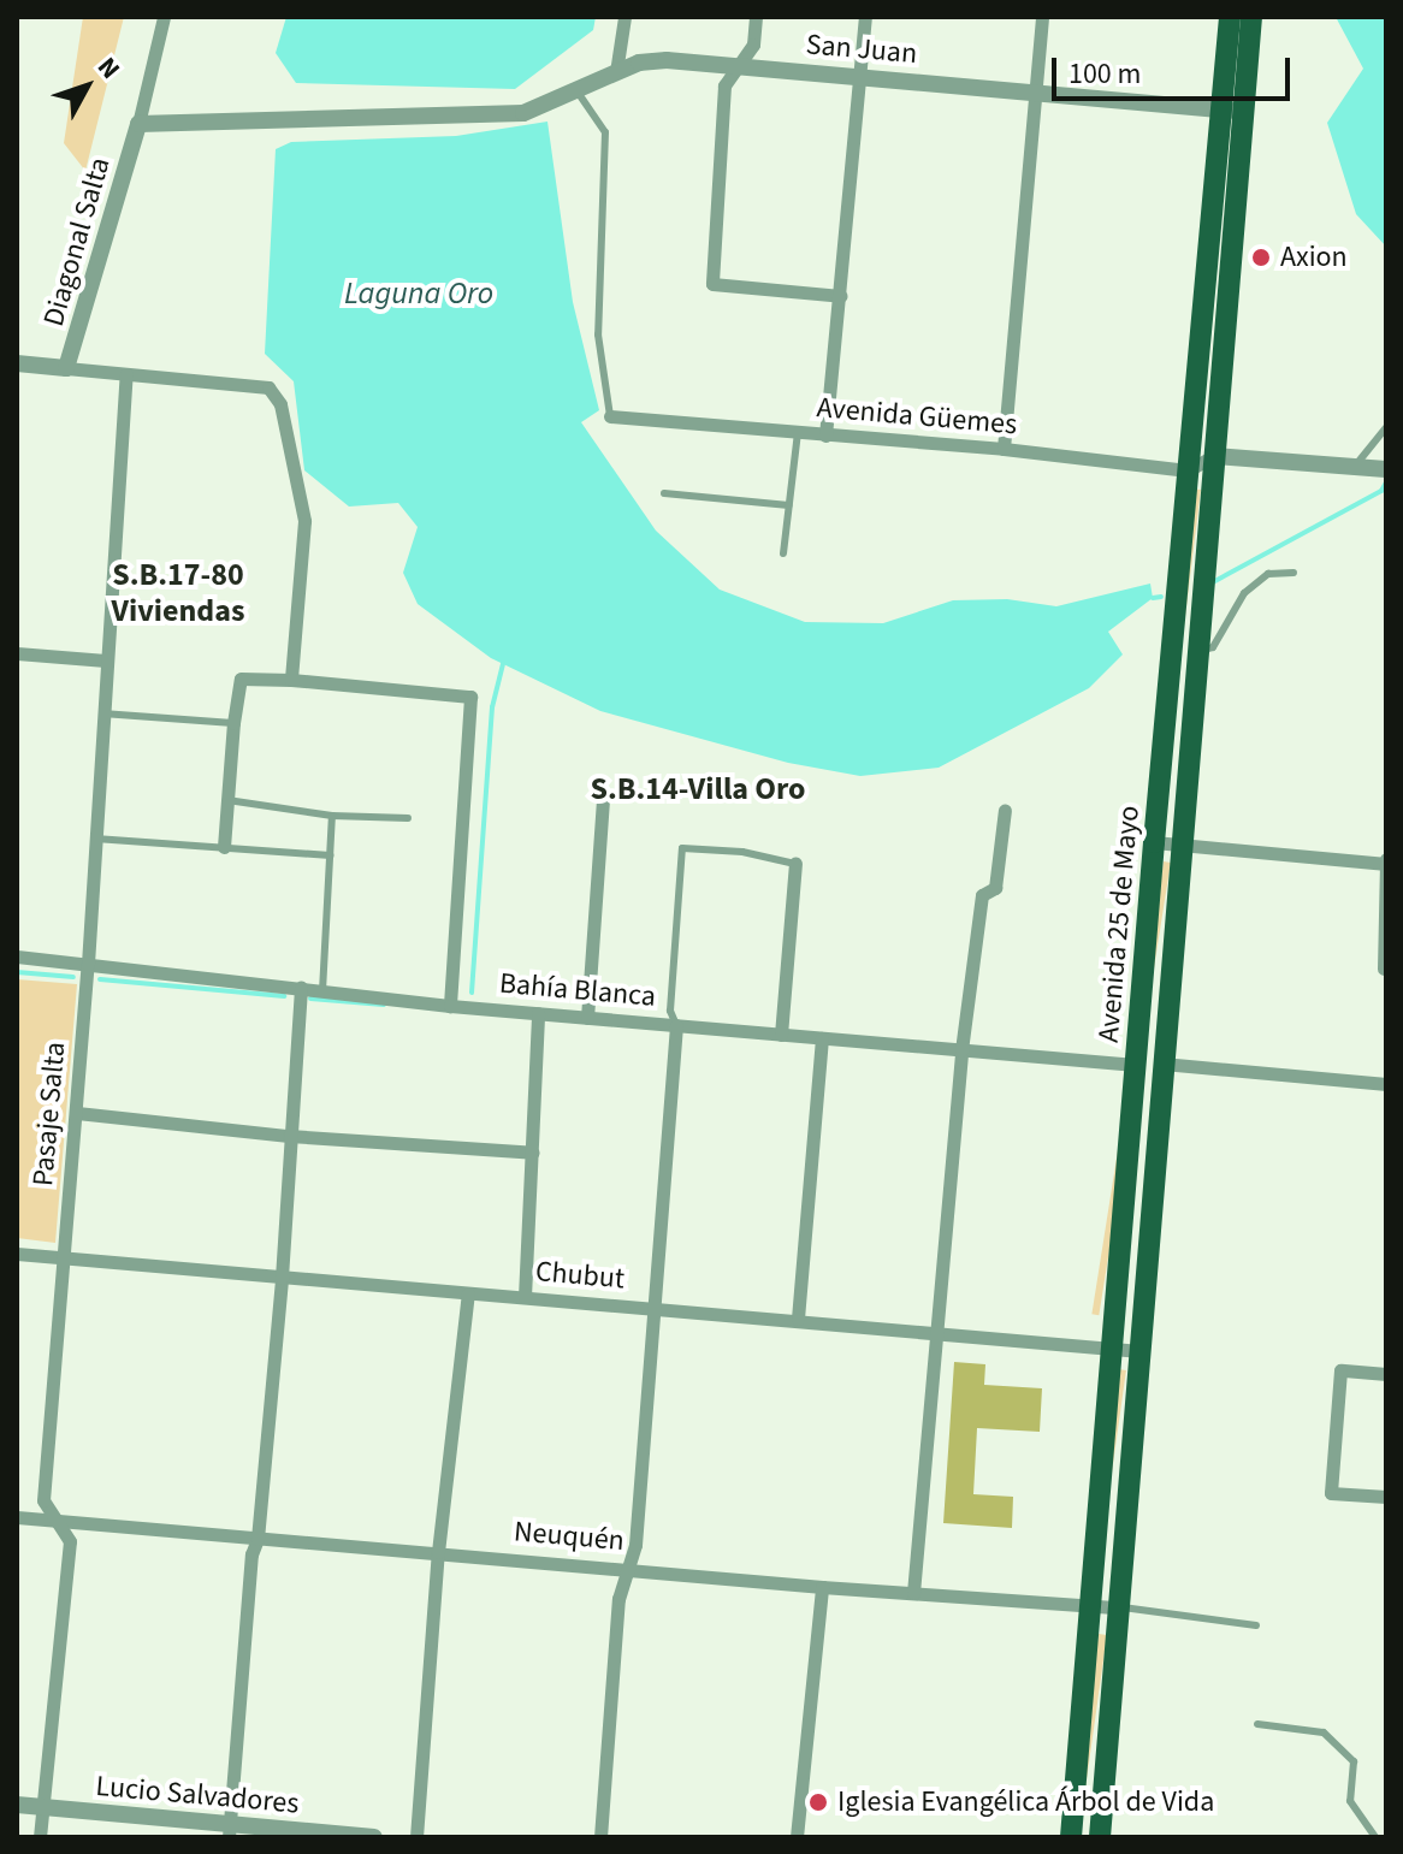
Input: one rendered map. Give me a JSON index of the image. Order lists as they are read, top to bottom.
{
  "streets": {
    "main road": ["Avenida 25 de Mayo"],
    "street": [
      "San Juan",
      "Diagonal Salta",
      "Avenida Güemes",
      "Bahía Blanca",
      "Pasaje Salta",
      "Chubut",
      "Neuquén",
      "Lucio Salvadores"
    ]
  },
  "crossings": [
    ["San Juan", "Diagonal Salta"],
    ["San Juan", "Avenida 25 de Mayo"],
    ["Avenida Güemes", "Avenida 25 de Mayo"],
    ["Avenida 25 de Mayo", "Bahía Blanca"],
    ["Avenida 25 de Mayo", "Chubut"],
    ["Avenida 25 de Mayo", "Neuquén"],
    ["Bahía Blanca", "Pasaje Salta"],
    ["Pasaje Salta", "Chubut"],
    ["Pasaje Salta", "Neuquén"],
    ["Pasaje Salta", "Lucio Salvadores"]
  ],
  "districts": ["S.B.17-80 Viviendas", "S.B.14-Villa Oro"],
  "water": ["Laguna Oro"],
  "places": ["Axion", "Iglesia Evangélica Árbol de Vida"],
  "scale_bar": "100 m",
  "north": "top right"
}
